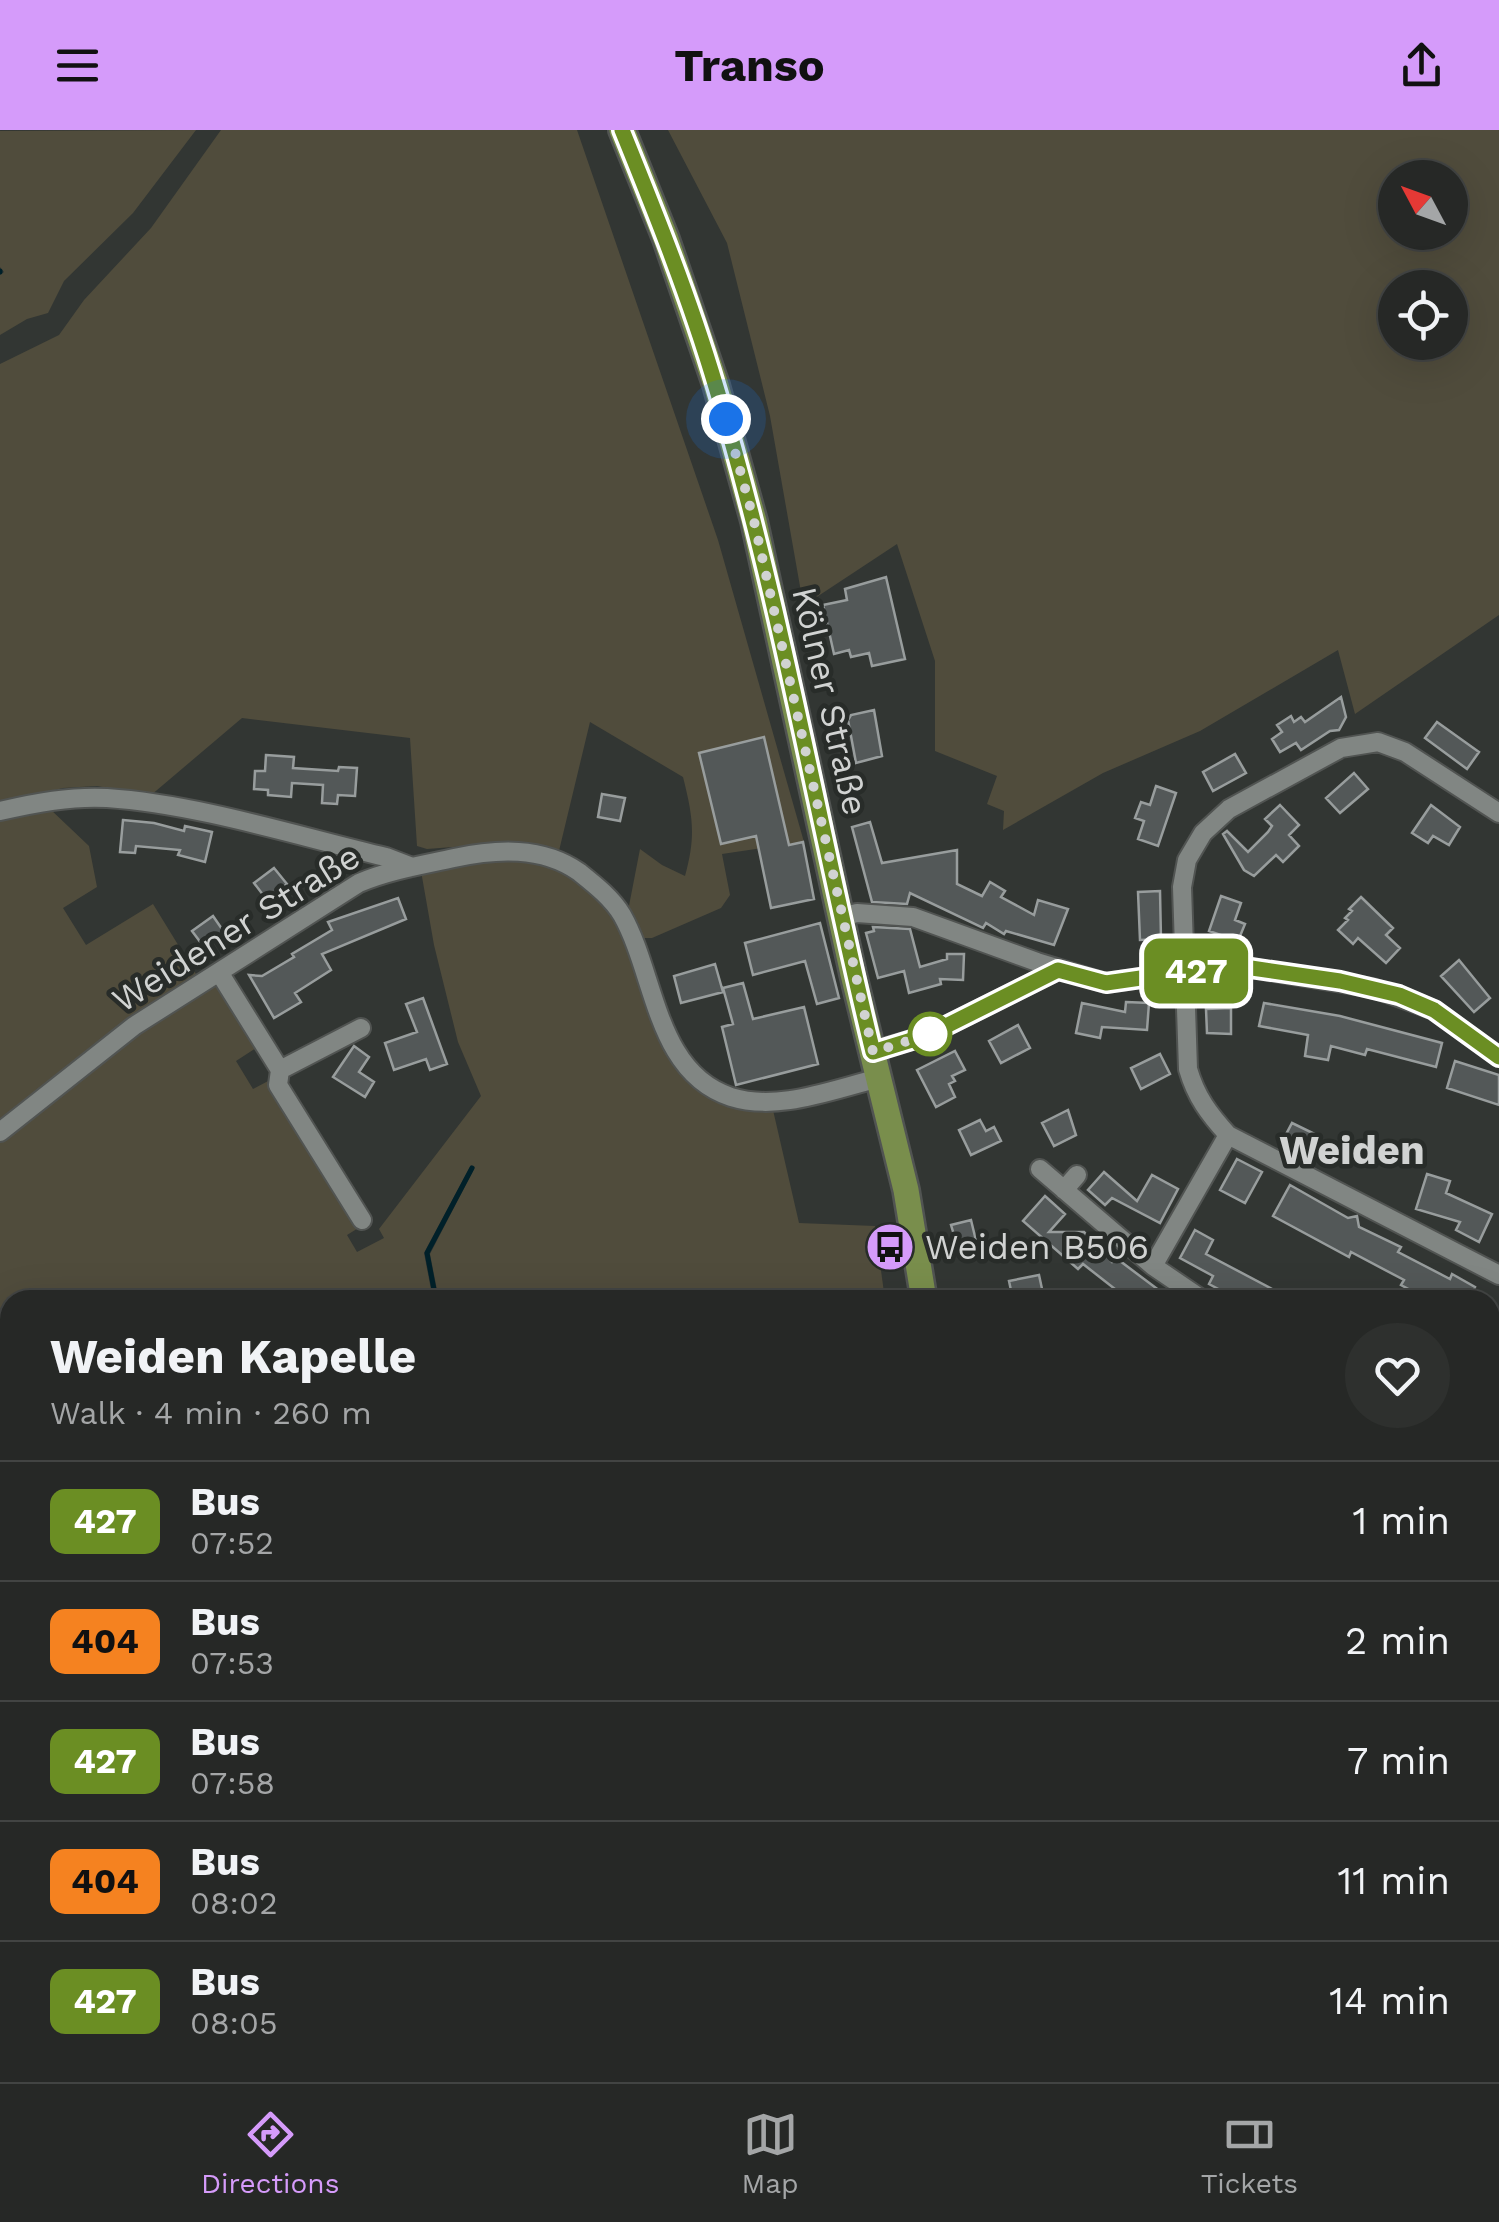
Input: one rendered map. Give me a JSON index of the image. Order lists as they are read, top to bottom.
{
  "streets": {
    "main road": ["Kölner Straße"],
    "street": ["Weidener Straße"]
  },
  "crossings": [
    ["Kölner Straße", "Weidener Straße"]
  ],
  "districts": ["Weiden"],
  "places": {
    "bus stop": ["Weiden B506"]
  },
  "lines": ["bus line 427"],
  "north": "top left",
  "page": {
    "header": "Transo",
    "on_map": "427",
    "heading": ["Weiden Kapelle", "Walk · 4 min · 260 m"],
    "list": [
      {
        "mark": "427",
        "name": "Bus",
        "note": "07:52",
        "value": "1 min"
      },
      {
        "mark": "404",
        "name": "Bus",
        "note": "07:53",
        "value": "2 min"
      },
      {
        "mark": "427",
        "name": "Bus",
        "note": "07:58",
        "value": "7 min"
      },
      {
        "mark": "404",
        "name": "Bus",
        "note": "08:02",
        "value": "11 min"
      },
      {
        "mark": "427",
        "name": "Bus",
        "note": "08:05",
        "value": "14 min"
      }
    ],
    "tabs": ["Directions", "Map", "Tickets"]
  }
}
